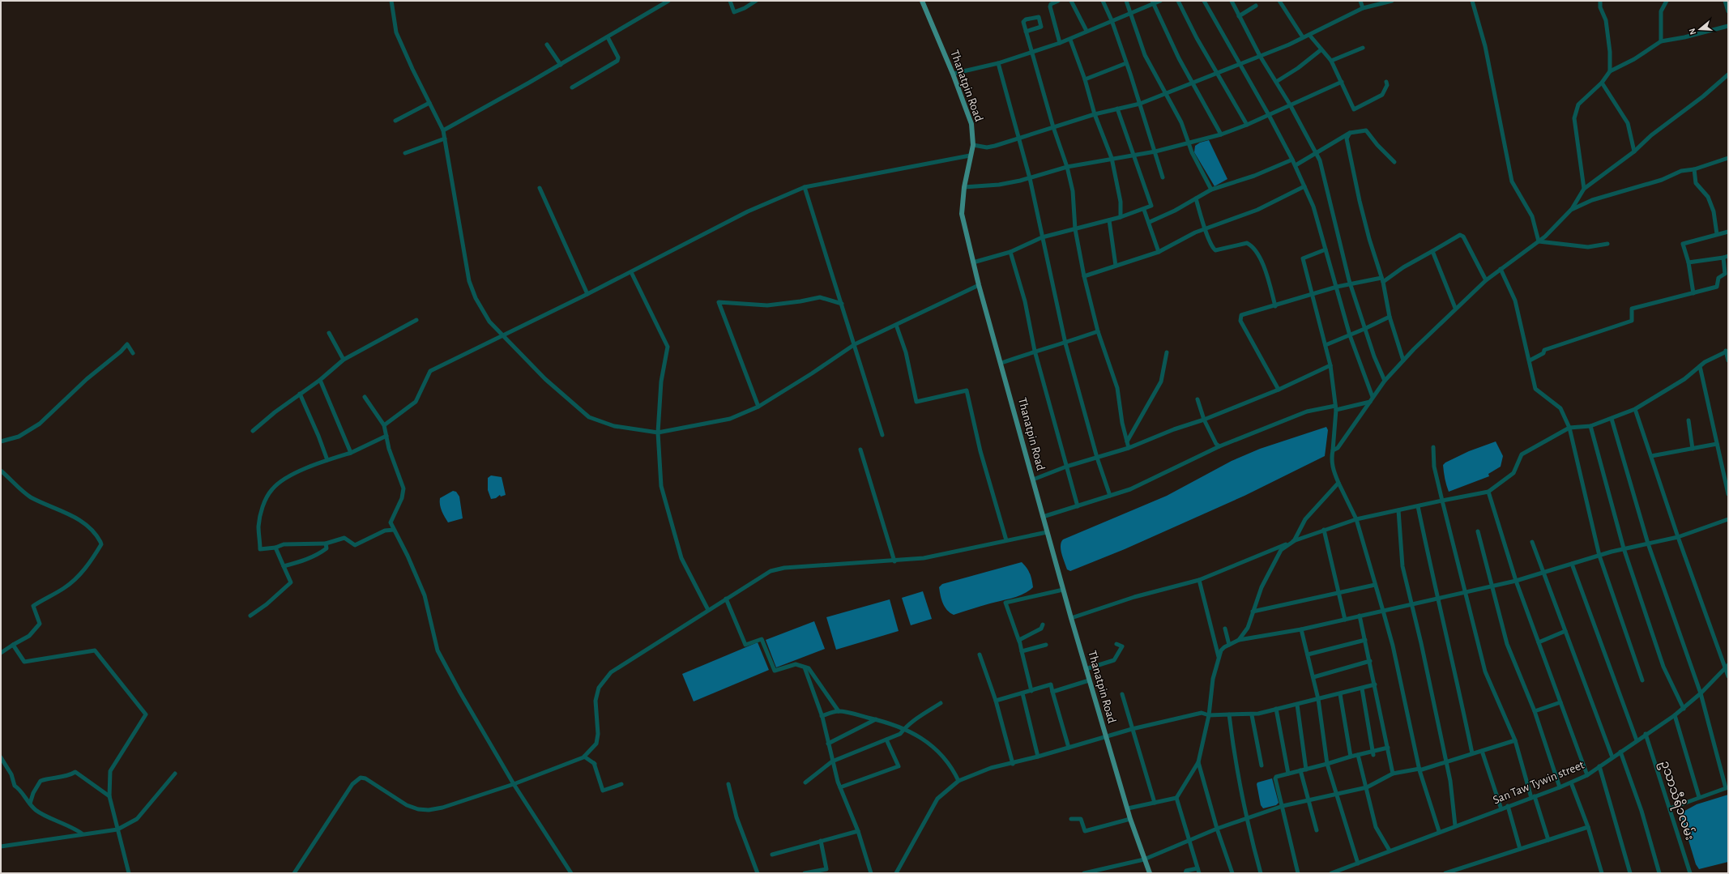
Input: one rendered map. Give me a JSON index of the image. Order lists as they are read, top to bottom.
{
  "streets": {
    "main road": ["Thanatpin Road"],
    "street": ["San Taw Tywin street", "ဥသာသီရိ၁လမ်း"]
  },
  "crossings": [
    ["San Taw Tywin street", "ဥသာသီရိ၁လမ်း"]
  ],
  "north": "left"
}
